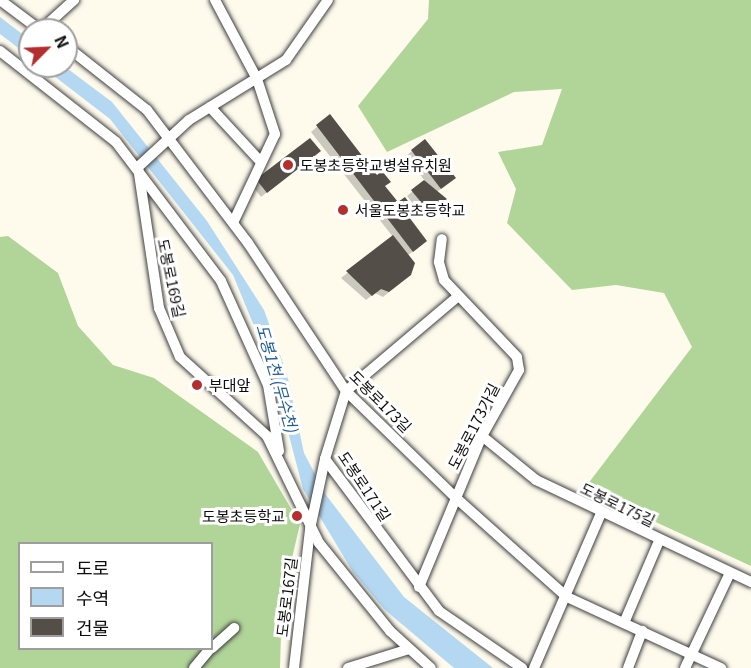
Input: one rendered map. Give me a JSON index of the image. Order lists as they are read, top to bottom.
{
  "streets": {
    "street": [
      "도봉로169길",
      "도봉로173길",
      "도봉로173가길",
      "도봉로171길",
      "도봉로175길",
      "도봉로167길"
    ]
  },
  "crossings": [
    ["도봉로169길", "도봉로167길"],
    ["도봉로173길", "도봉로173가길"],
    ["도봉로173길", "도봉로171길"],
    ["도봉로173가길", "도봉로175길"],
    ["도봉로171길", "도봉로167길"]
  ],
  "water": ["도봉1천 (무수천)"],
  "places": [
    "도봉초등학교병설유치원",
    "서울도봉초등학교",
    "부대앞",
    "도봉초등학교"
  ],
  "legend": ["도로", "수역", "건물"],
  "north": "top right"
}
